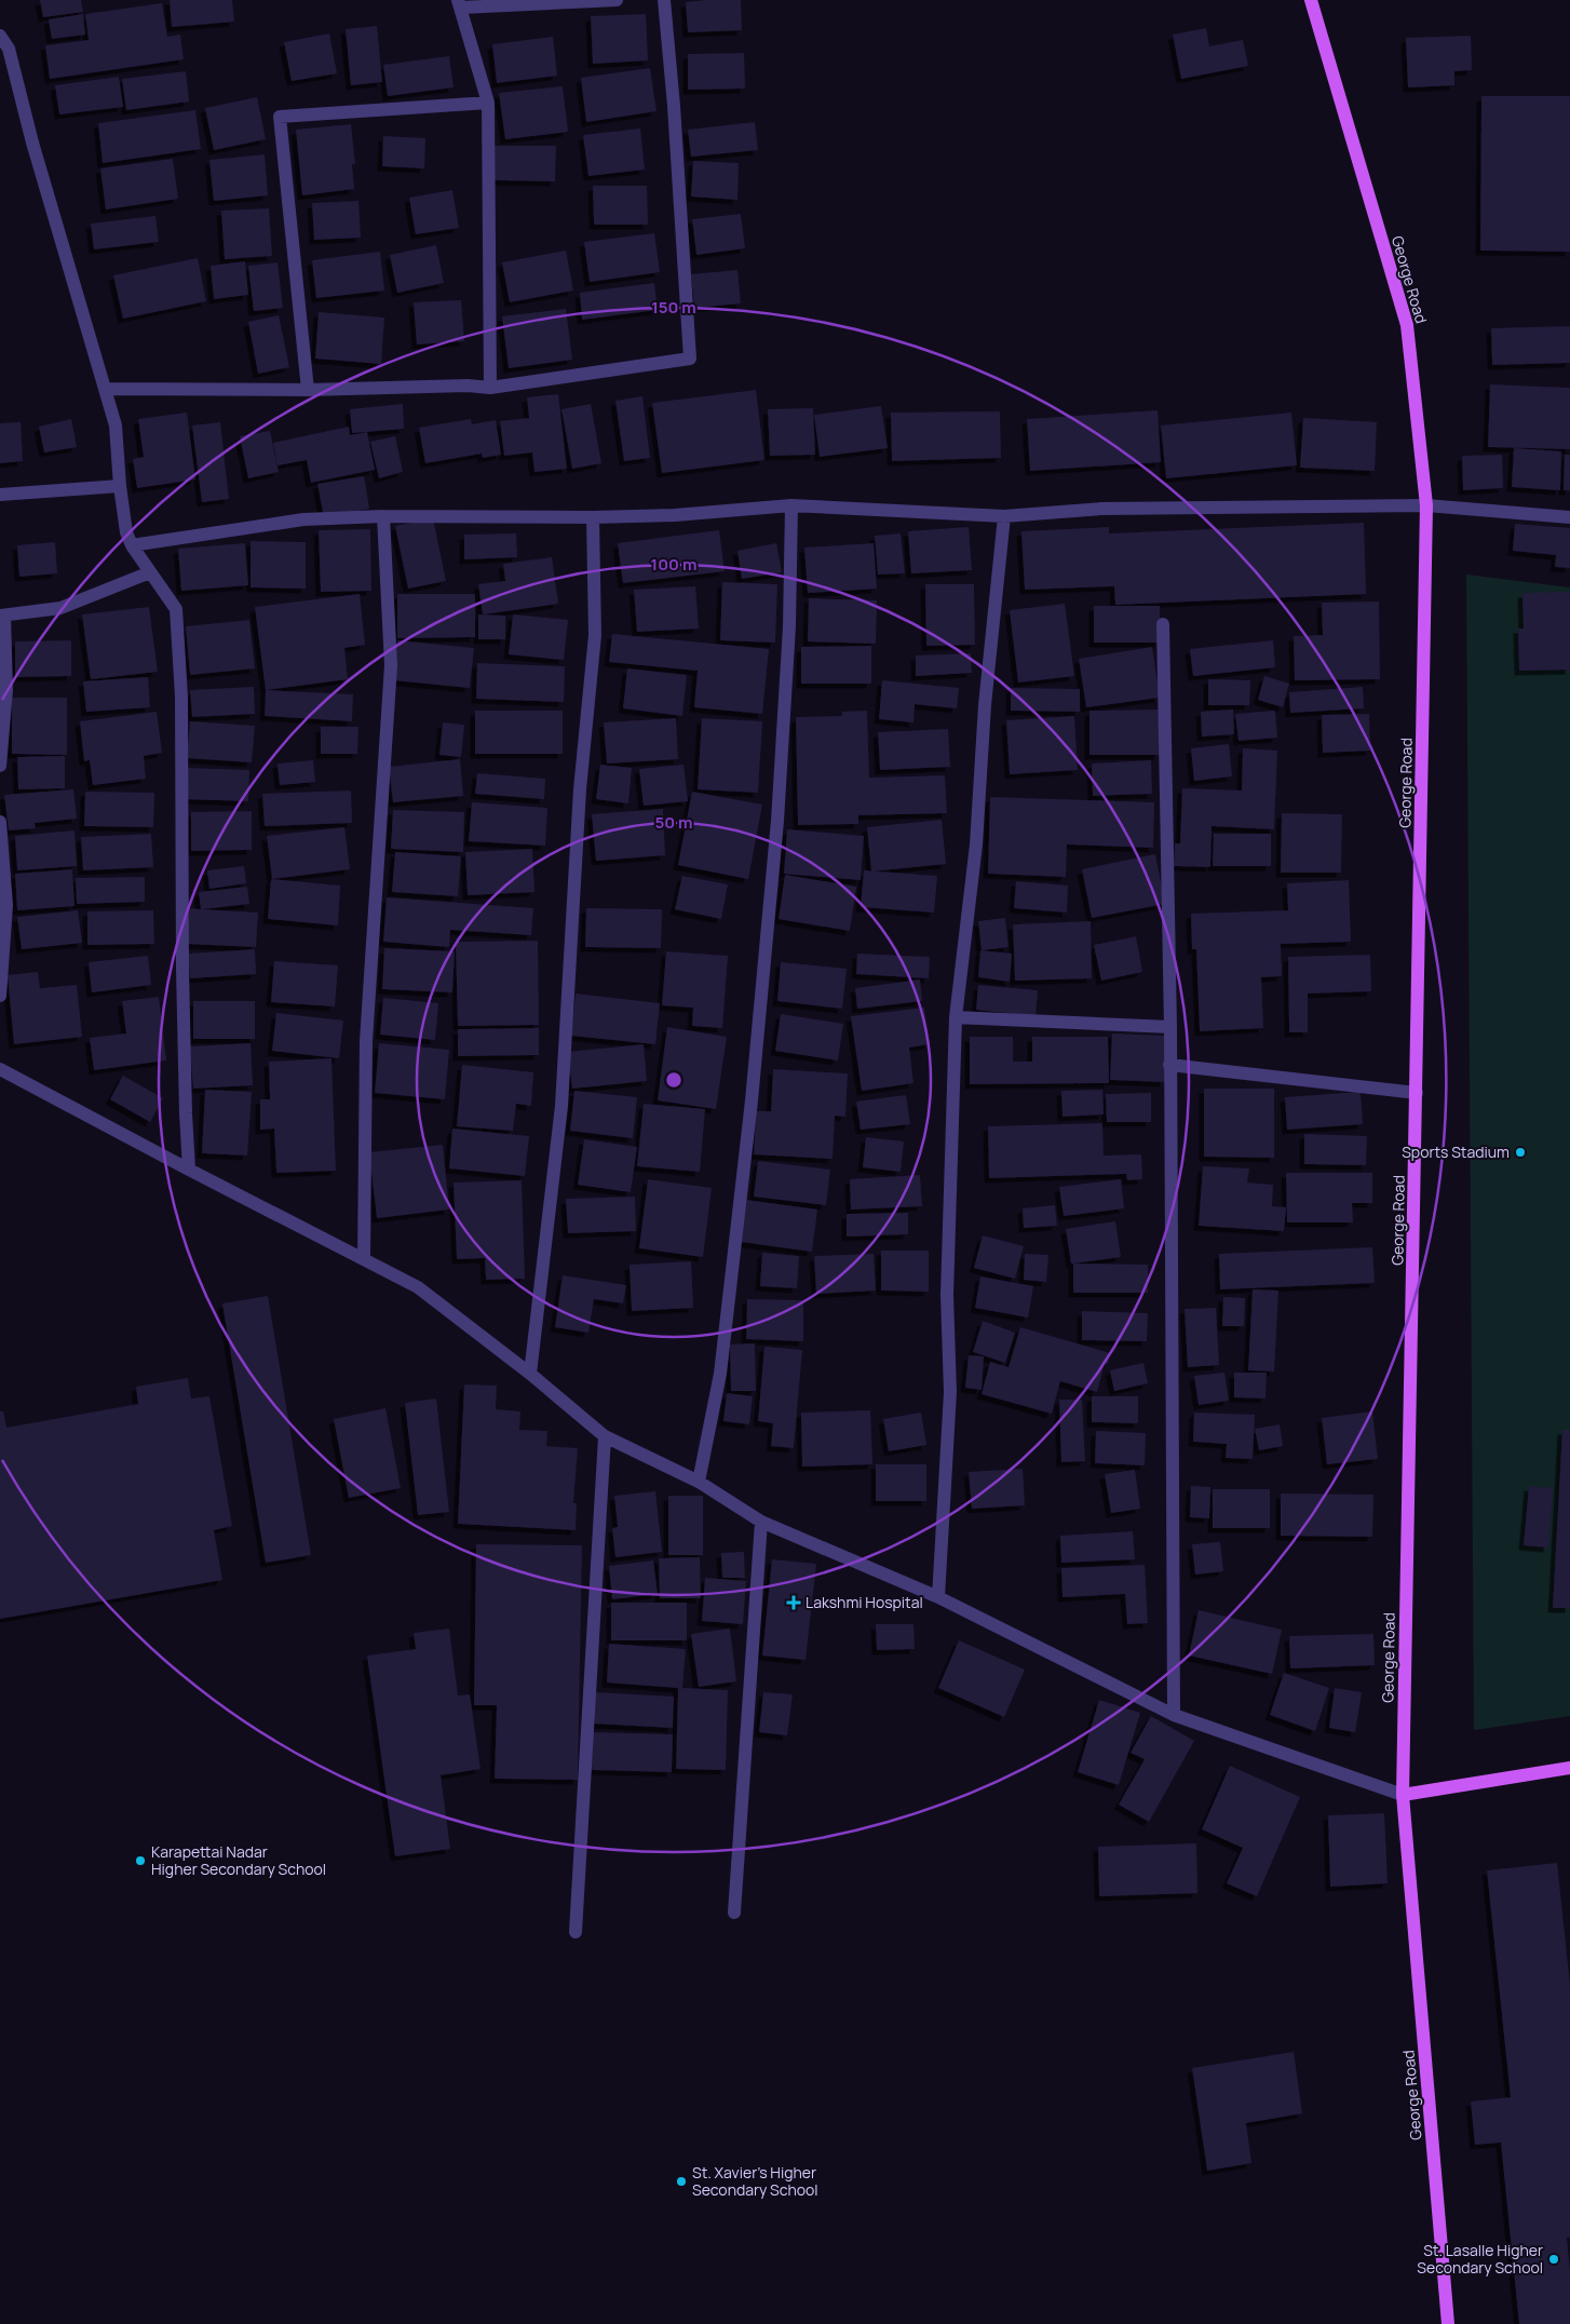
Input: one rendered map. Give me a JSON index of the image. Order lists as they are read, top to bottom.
{
  "streets": {
    "main road": ["George Road"]
  },
  "places": {
    "other": [
      "Sports Stadium",
      "Karapettai Nadar Higher Secondary School",
      "St. Xavier's Higher Secondary School",
      "St. Lasalle Higher Secondary School"
    ],
    "health": ["Lakshmi Hospital"]
  },
  "rings": ["150 m", "100 m", "50 m"]
}
